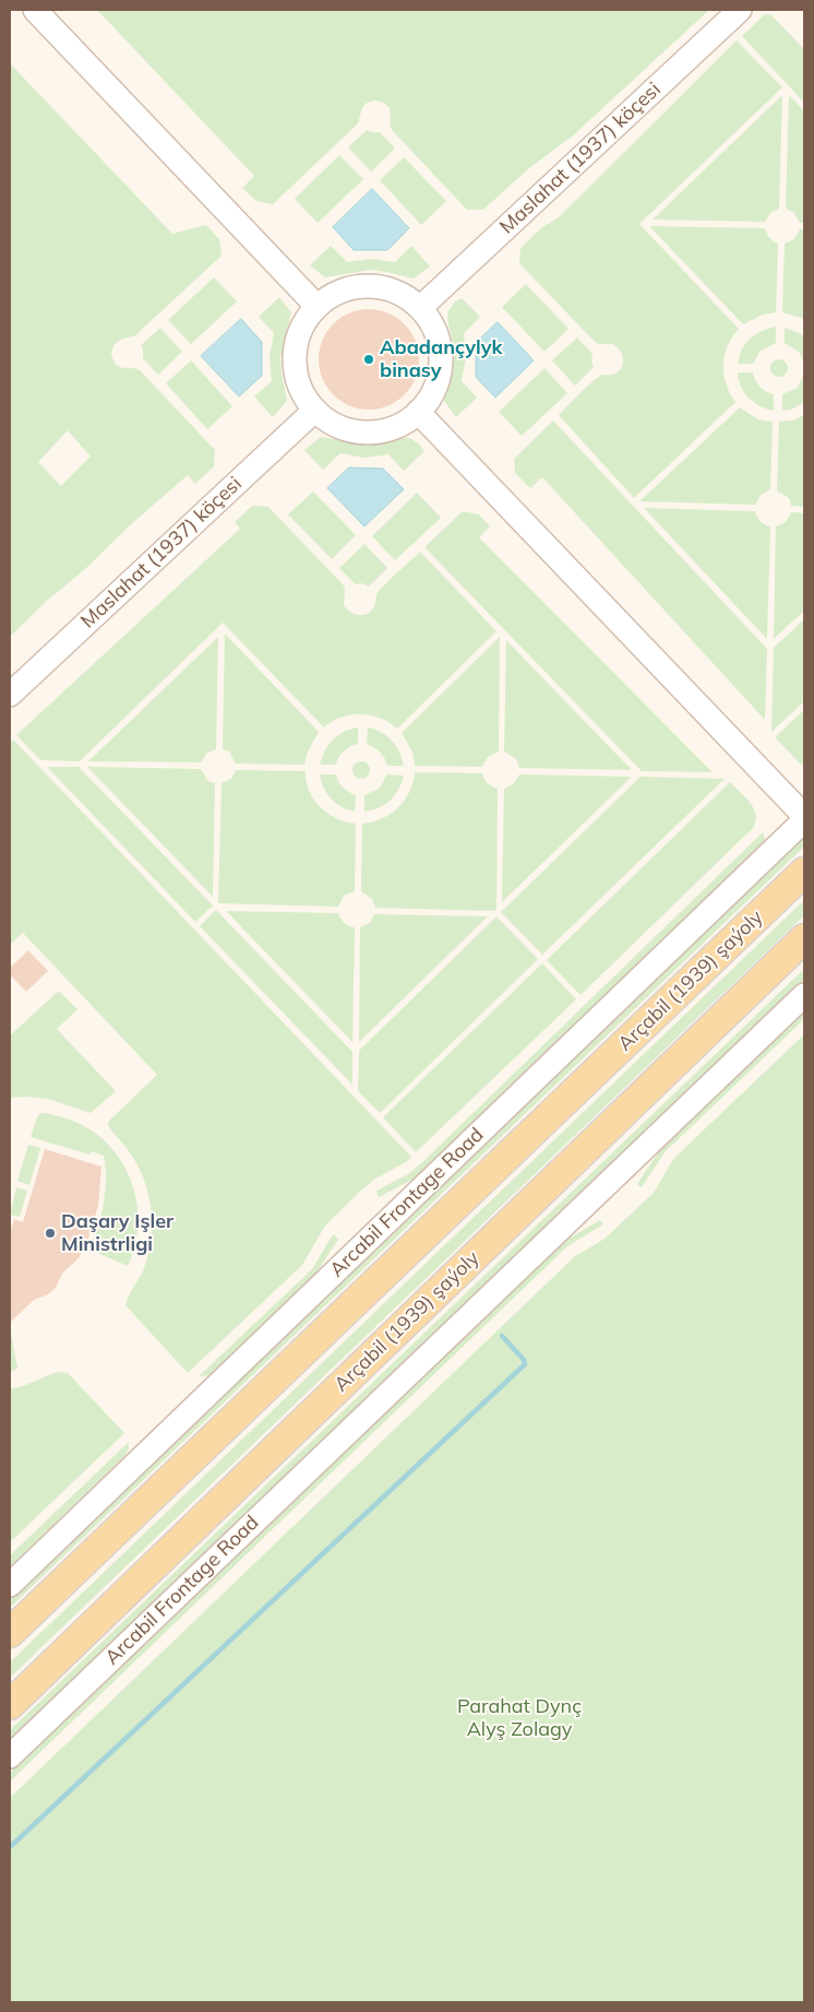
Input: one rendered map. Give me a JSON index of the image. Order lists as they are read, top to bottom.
{
  "streets": {
    "main road": ["Arçabil (1939) şaýoly"],
    "street": ["Maslahat (1937) köçesi", "Arcabil Frontage Road"]
  },
  "parks": ["Parahat Dynç Alyş Zolagy"],
  "places": ["Abadançylyk binasy", "Daşary Işler Ministrligi"]
}
